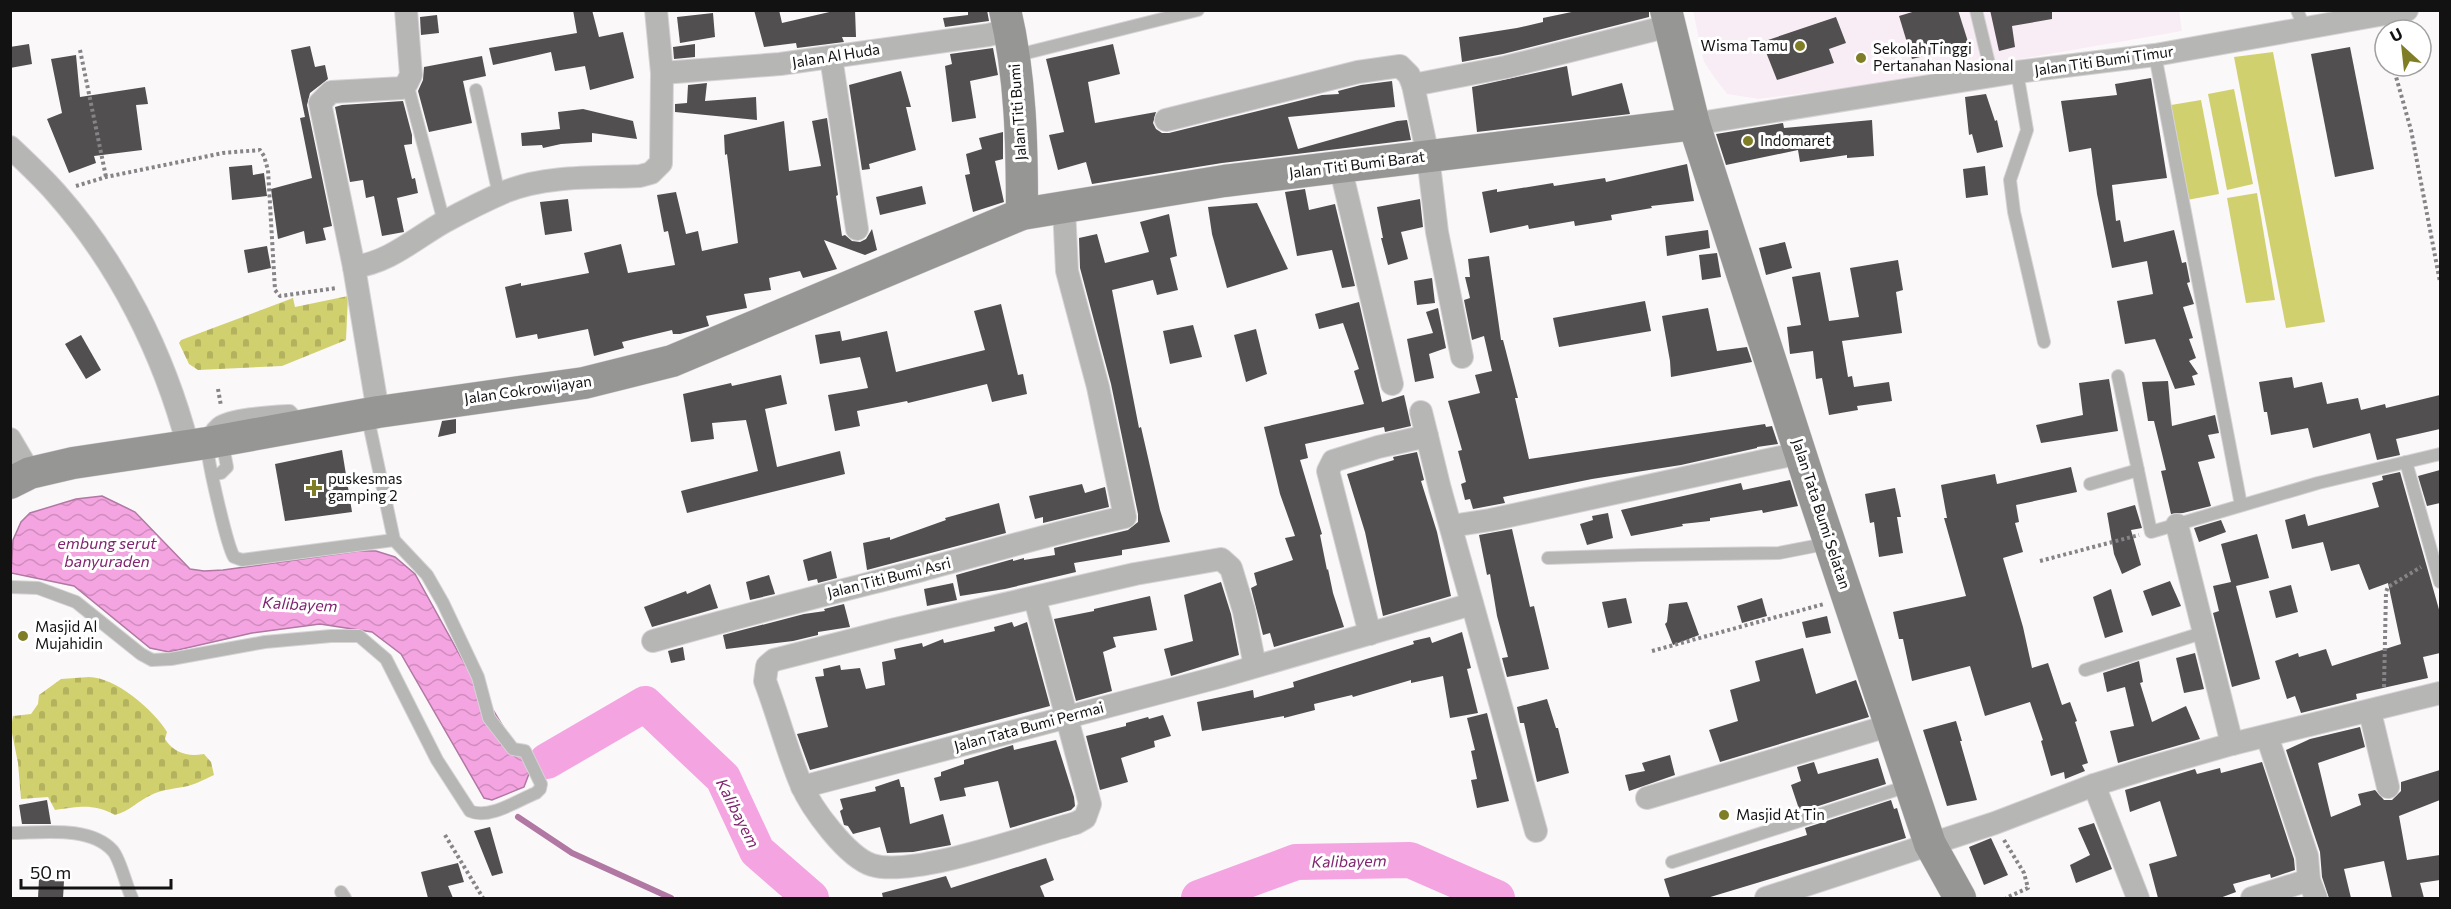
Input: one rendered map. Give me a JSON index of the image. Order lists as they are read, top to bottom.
{
  "streets": {
    "street": [
      "Jalan Al Huda",
      "Jalan Titi Bumi Timur",
      "Jalan Titi Bumi",
      "Jalan Titi Bumi Barat",
      "Jalan Cokrowijayan",
      "Jalan Tata Bumi Selatan",
      "Jalan Titi Bumi Asri",
      "Jalan Tata Bumi Permai"
    ]
  },
  "crossings": [
    ["Jalan Al Huda", "Jalan Titi Bumi"],
    ["Jalan Titi Bumi Timur", "Jalan Titi Bumi Barat"],
    ["Jalan Titi Bumi Timur", "Jalan Tata Bumi Selatan"],
    ["Jalan Titi Bumi", "Jalan Titi Bumi Barat"],
    ["Jalan Titi Bumi", "Jalan Cokrowijayan"],
    ["Jalan Titi Bumi Barat", "Jalan Cokrowijayan"],
    ["Jalan Titi Bumi Barat", "Jalan Tata Bumi Selatan"],
    ["Jalan Titi Bumi Barat", "Jalan Titi Bumi Asri"]
  ],
  "water": ["embung serut banyuraden", "Kalibayem"],
  "places": {
    "other": [
      "Wisma Tamu",
      "Sekolah Tinggi Pertanahan Nasional",
      "Indomaret",
      "Masjid Al Mujahidin",
      "Masjid At Tin"
    ],
    "health": ["puskesmas gamping 2"]
  },
  "scale_bar": "50 m",
  "north": "top left"
}
